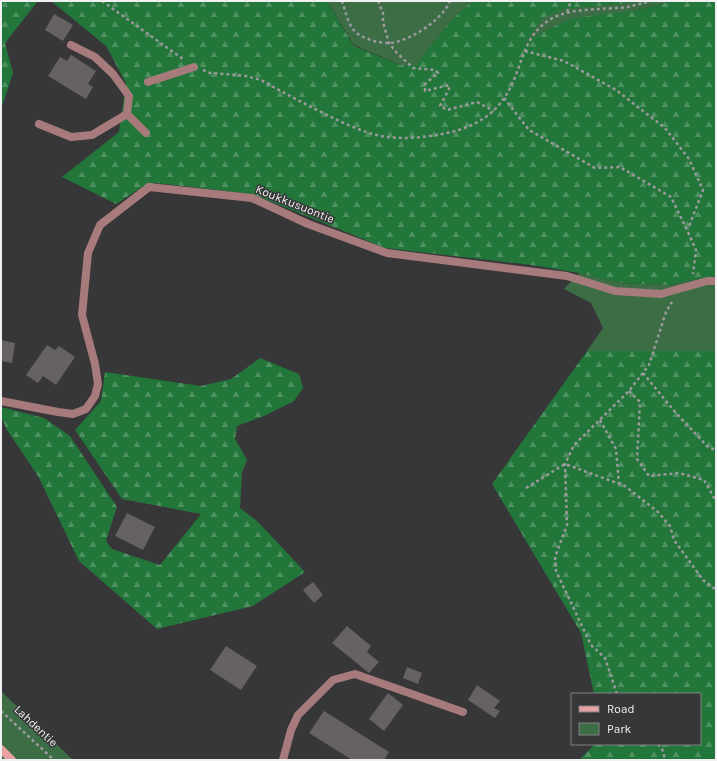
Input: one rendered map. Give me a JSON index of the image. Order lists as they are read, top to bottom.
{
  "streets": {
    "street": ["Koukkusuontie"],
    "path": ["Lahdentie"]
  },
  "legend": ["Road", "Park"]
}
